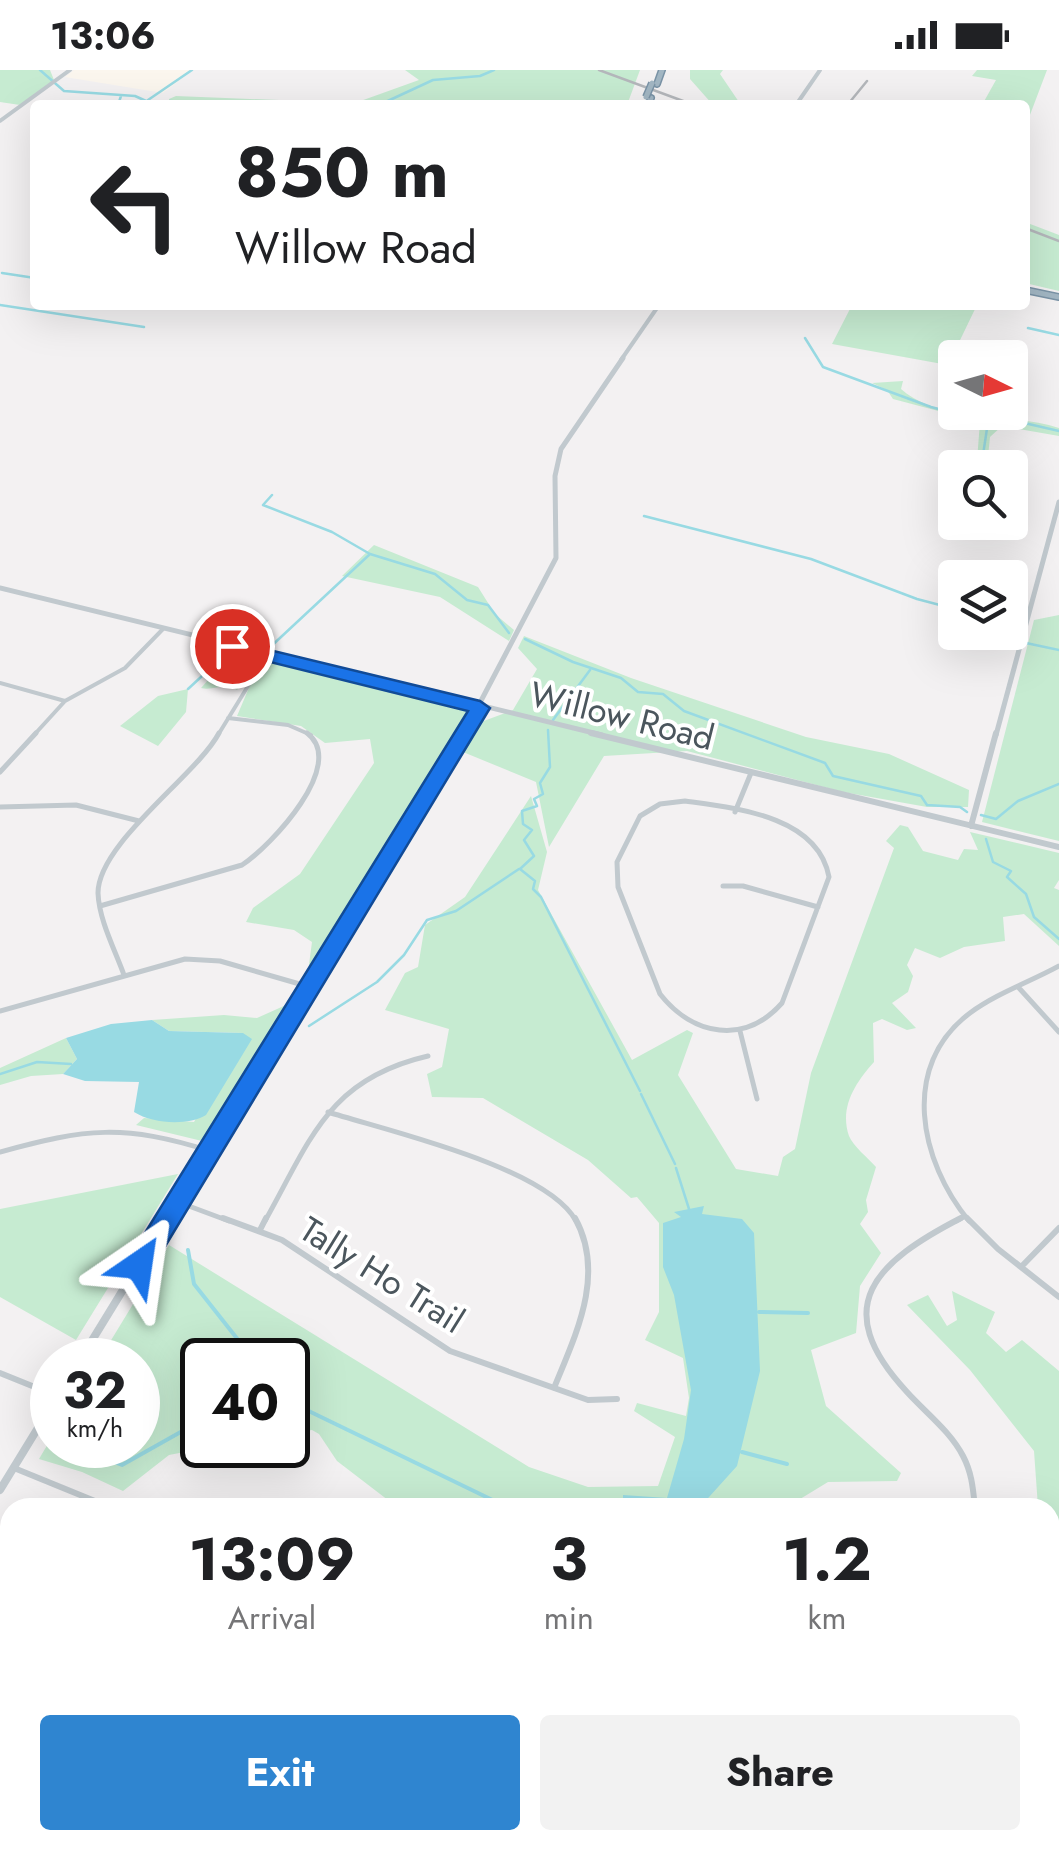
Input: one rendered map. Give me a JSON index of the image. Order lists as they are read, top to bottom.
{
  "streets": {
    "street": ["Willow Road", "Tally Ho Trail"]
  },
  "north": "right",
  "page": {
    "status": "13:06",
    "turn": ["850 m", "Willow Road"],
    "speed": "32 km/h",
    "limit": "40",
    "eta": [
      "13:09",
      "Arrival",
      "3",
      "min",
      "1.2",
      "km"
    ],
    "buttons": ["Exit", "Share"]
  }
}
